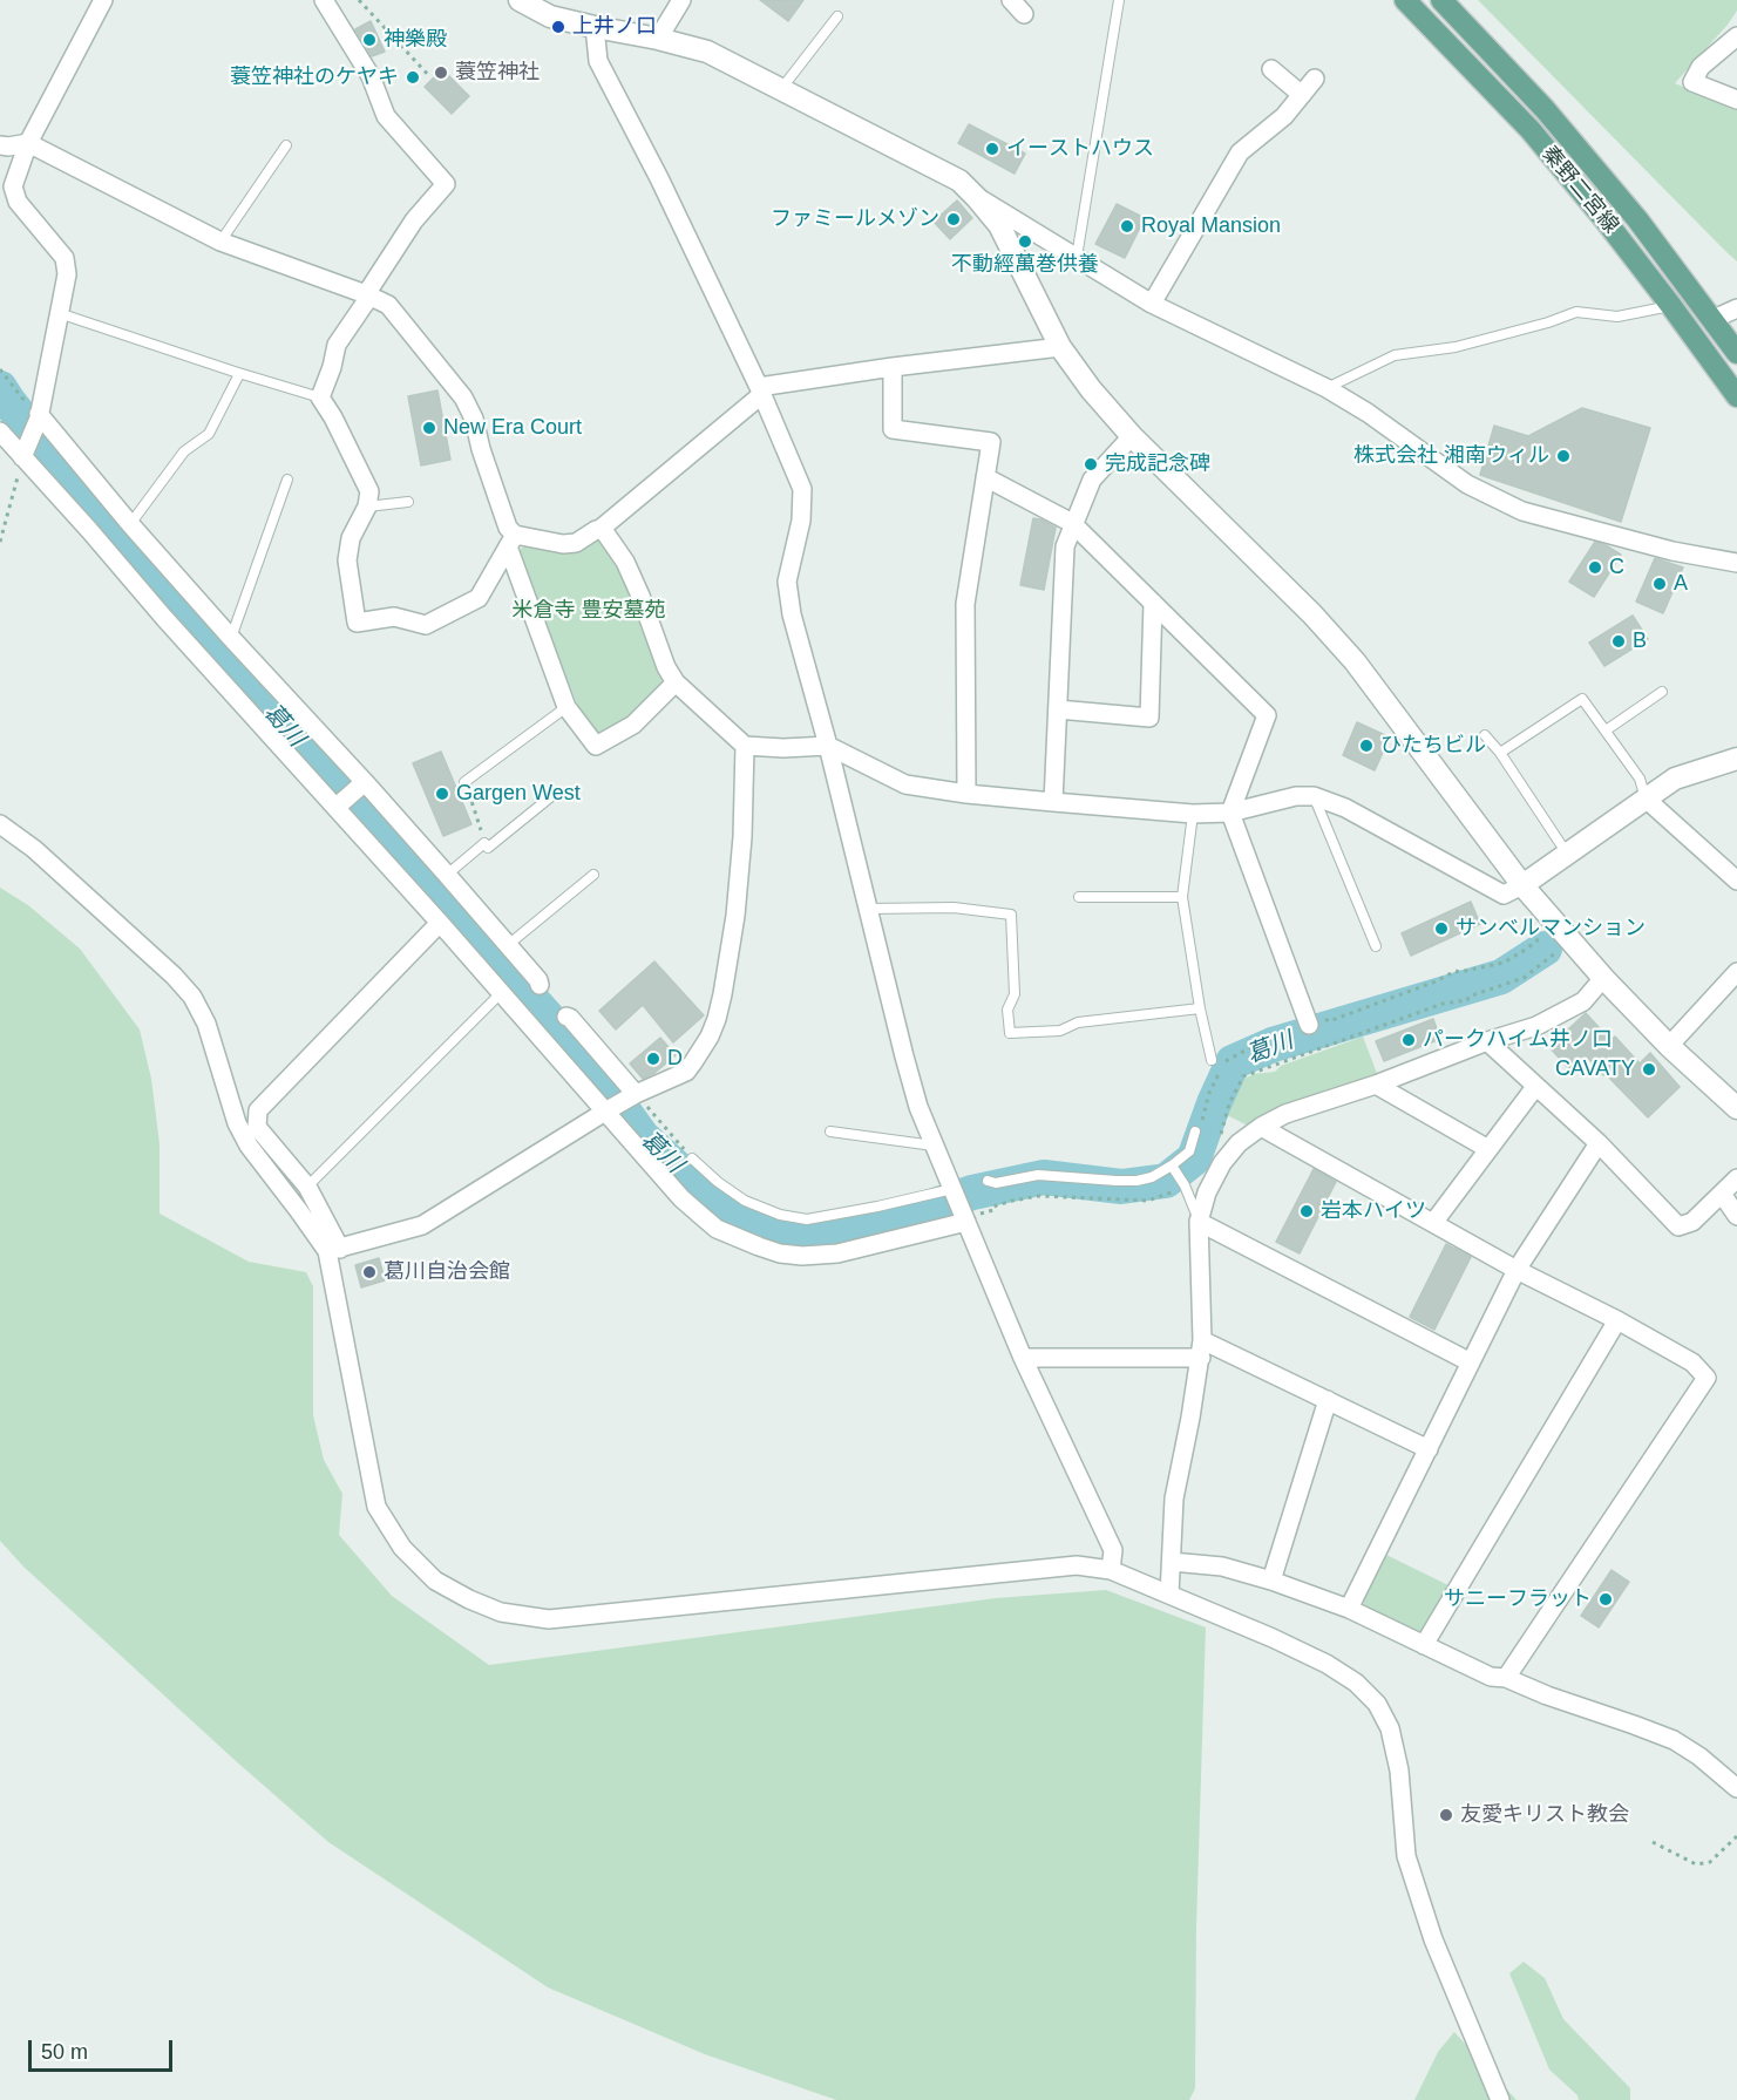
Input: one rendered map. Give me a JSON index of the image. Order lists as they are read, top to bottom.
{
  "streets": {
    "main road": ["秦野二宮線"]
  },
  "water": ["葛川"],
  "parks": ["米倉寺 豊安墓苑"],
  "places": [
    "上井ノ口",
    "神樂殿",
    "蓑笠神社",
    "蓑笠神社のケヤキ",
    "イーストハウス",
    "ファミールメゾン",
    "Royal Mansion",
    "不動經萬巻供養",
    "New Era Court",
    "株式会社 湘南ウィル",
    "完成記念碑",
    "C",
    "A",
    "B",
    "ひたちビル",
    "Gargen West",
    "サンベルマンション",
    "パークハイム井ノ口",
    "D",
    "CAVATY",
    "岩本ハイツ",
    "葛川自治会館",
    "サニーフラット",
    "友愛キリスト教会"
  ],
  "scale_bar": "50 m"
}
